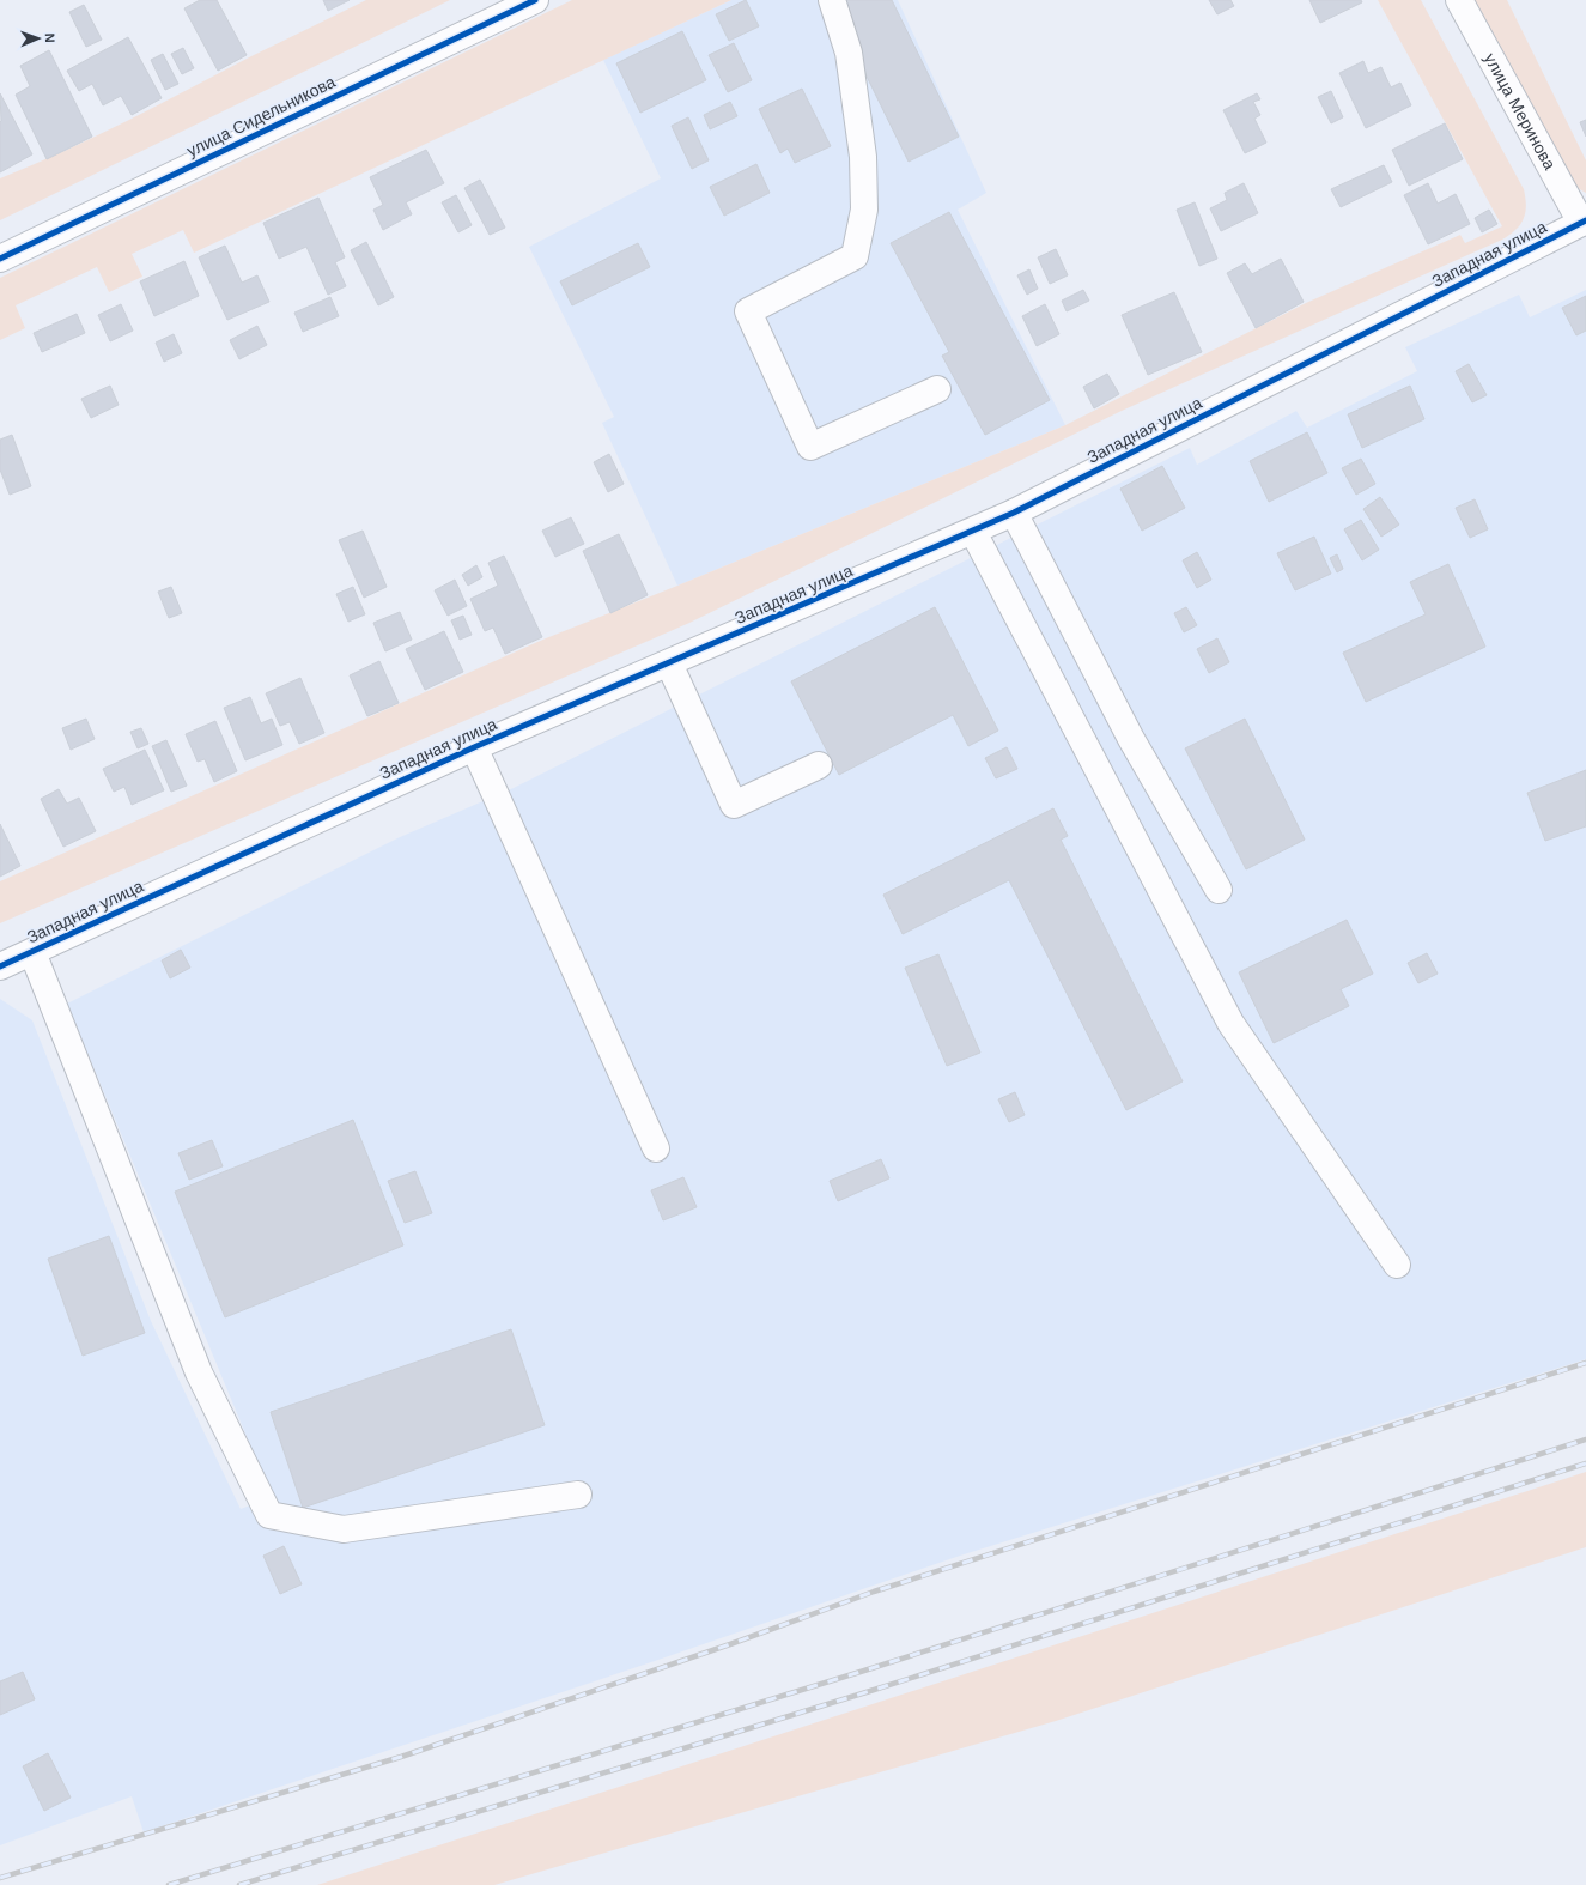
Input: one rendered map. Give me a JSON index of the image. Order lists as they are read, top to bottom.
{
  "streets": {
    "street": ["улица Меринова", "улица Сидельникова", "Западная улица"]
  },
  "crossings": [
    ["улица Меринова", "Западная улица"]
  ],
  "north": "right"
}
